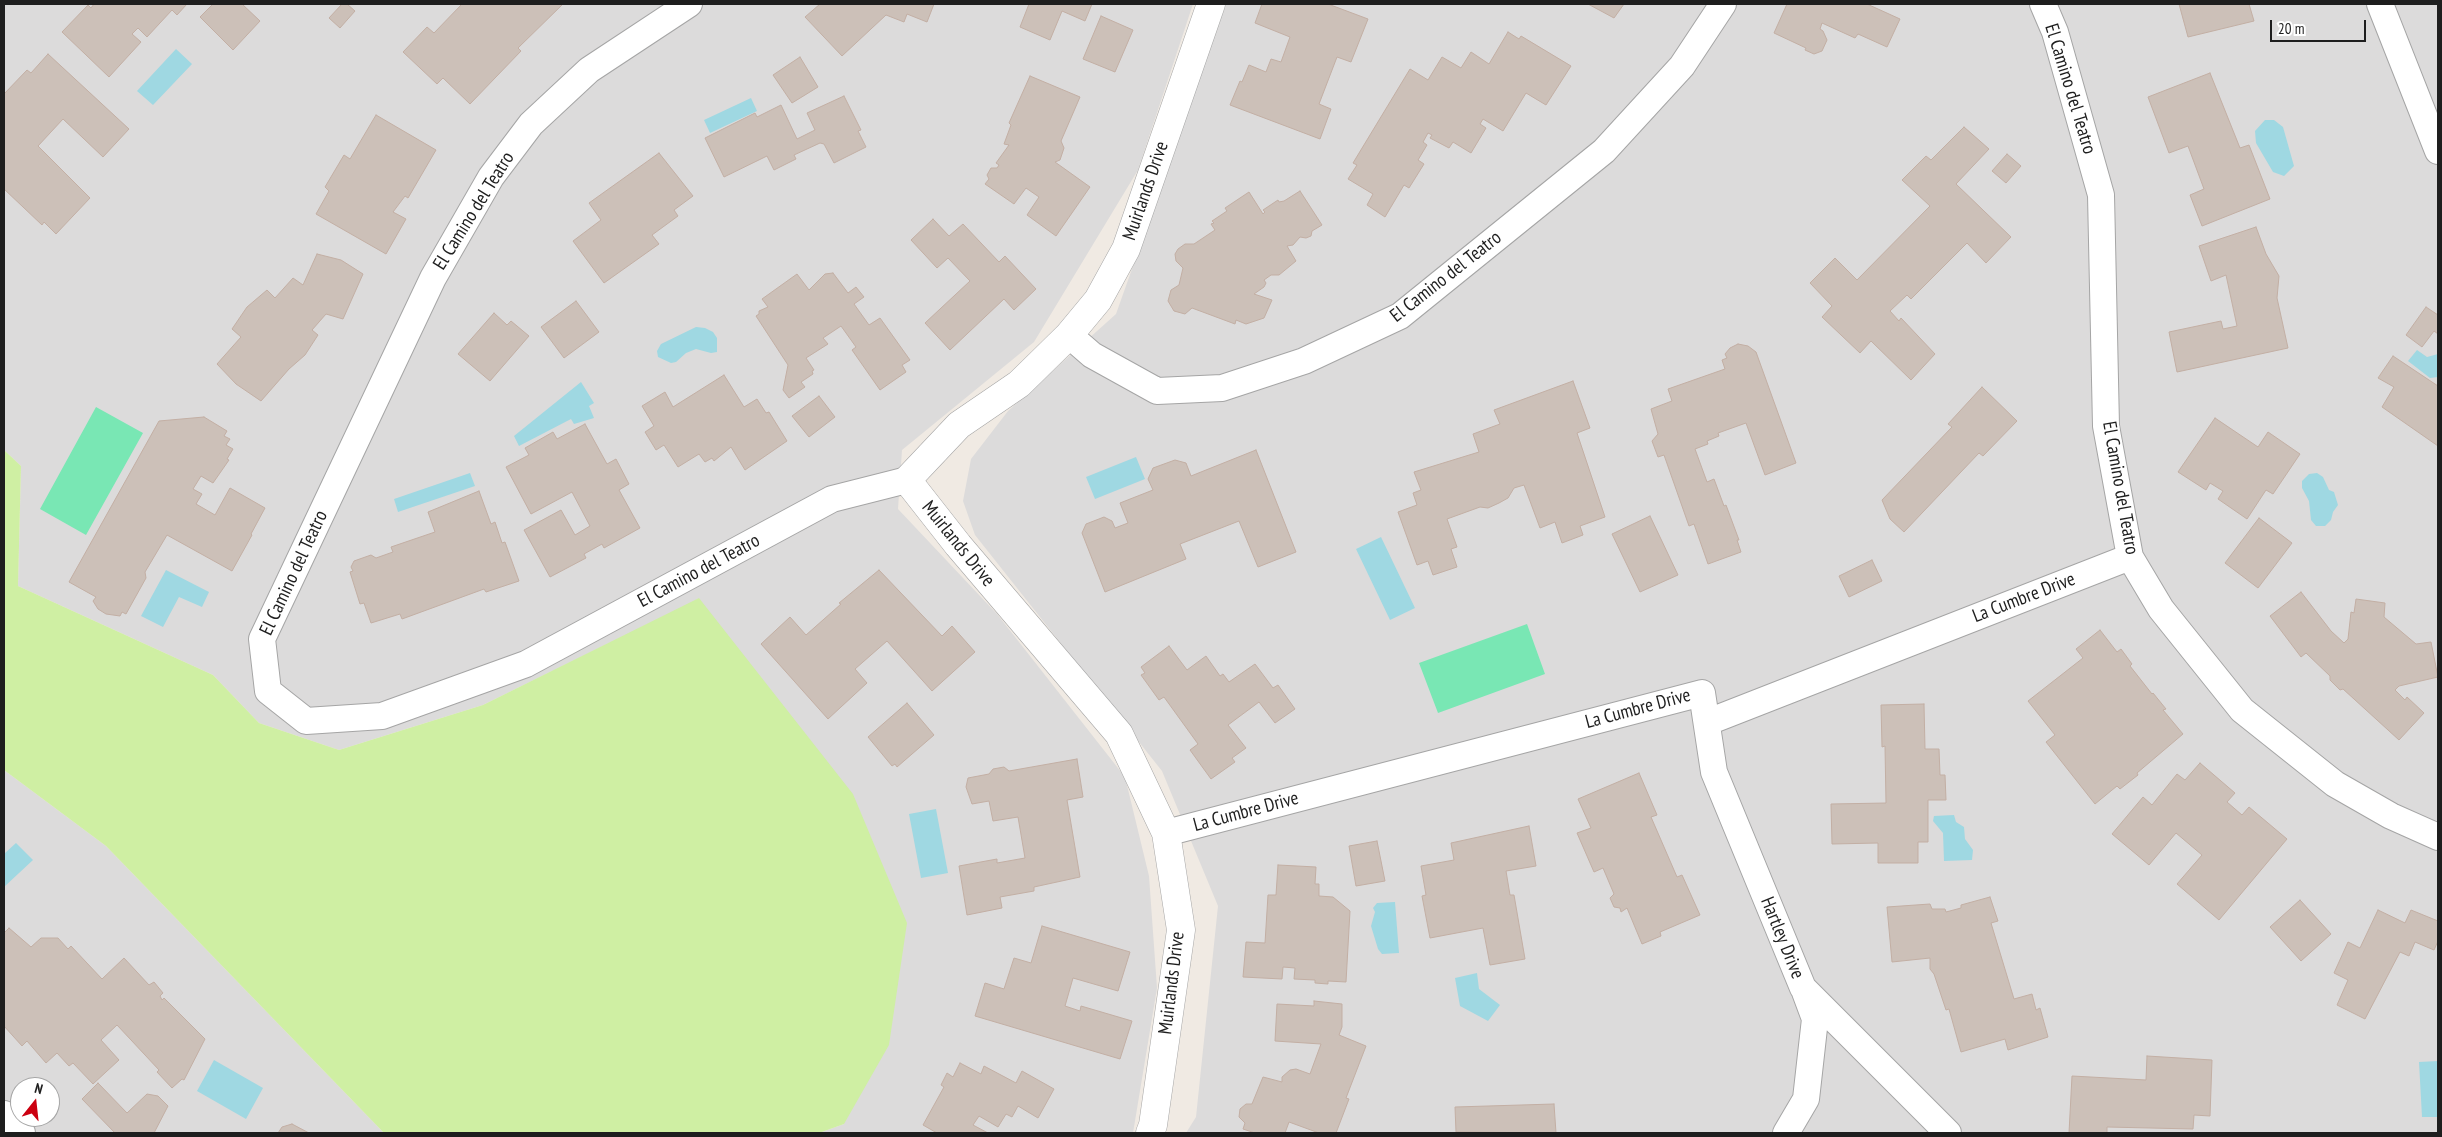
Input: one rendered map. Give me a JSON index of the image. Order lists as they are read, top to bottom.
{
  "streets": {
    "street": [
      "El Camino del Teatro",
      "Muirlands Drive",
      "La Cumbre Drive",
      "Hartley Drive"
    ]
  },
  "crossings": [
    ["El Camino del Teatro", "Muirlands Drive"],
    ["El Camino del Teatro", "La Cumbre Drive"],
    ["Muirlands Drive", "La Cumbre Drive"],
    ["La Cumbre Drive", "Hartley Drive"]
  ],
  "scale_bar": "20 m",
  "north": "top"
}
